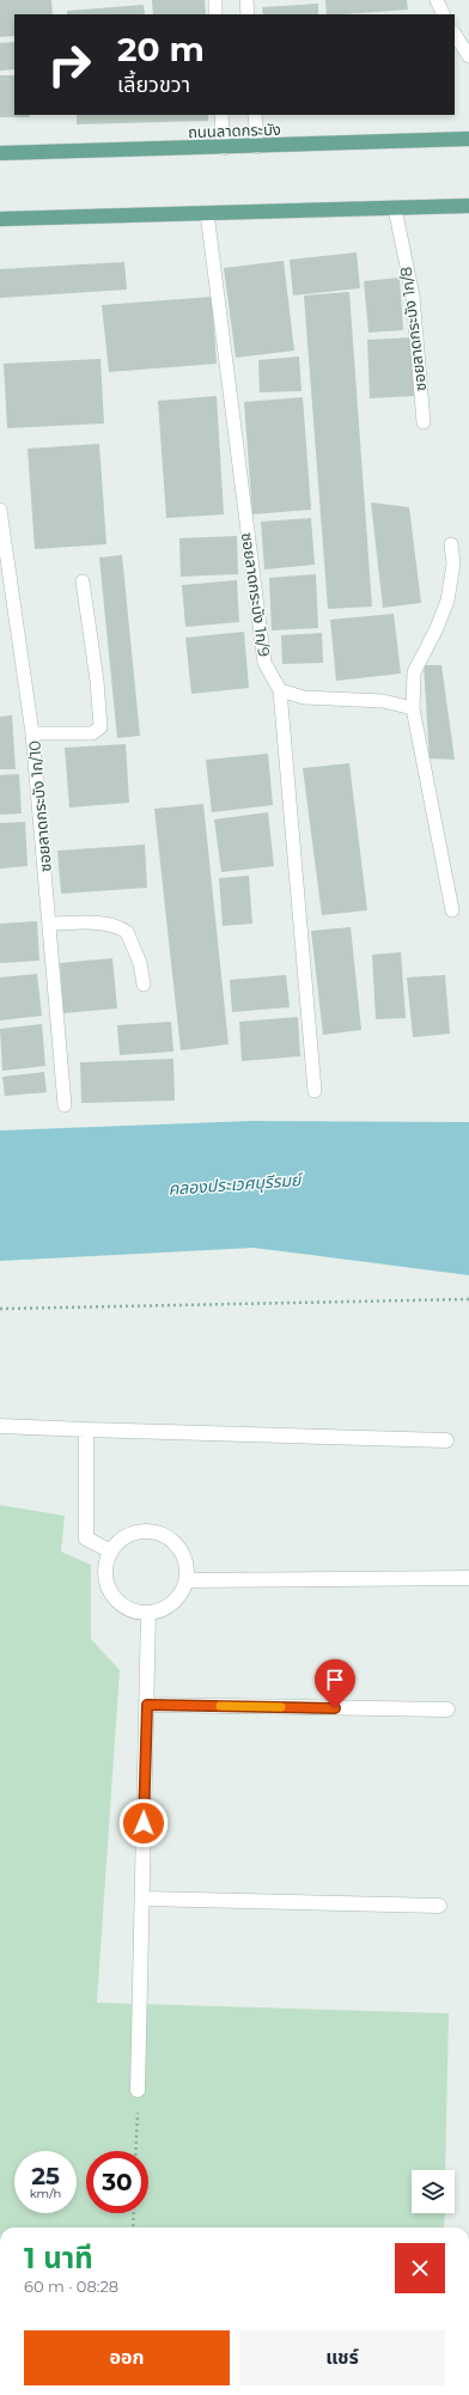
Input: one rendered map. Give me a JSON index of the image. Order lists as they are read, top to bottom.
{
  "streets": {
    "main road": ["ถนนลาดกระบัง"],
    "lane": ["ซอยลาดกระบัง 1ก/8", "ซอยลาดกระบัง 1ก/9", "ซอยลาดกระบัง 1ก/10"]
  },
  "water": ["คลองประเวศบุรีรมย์"],
  "page": {
    "turn": ["20 m", "เลี้ยวขวา"],
    "speed": "25 km/h",
    "limit": "30",
    "heading": ["1 นาที", "60 m · 08:28"],
    "buttons": ["ออก", "แชร์"]
  }
}
